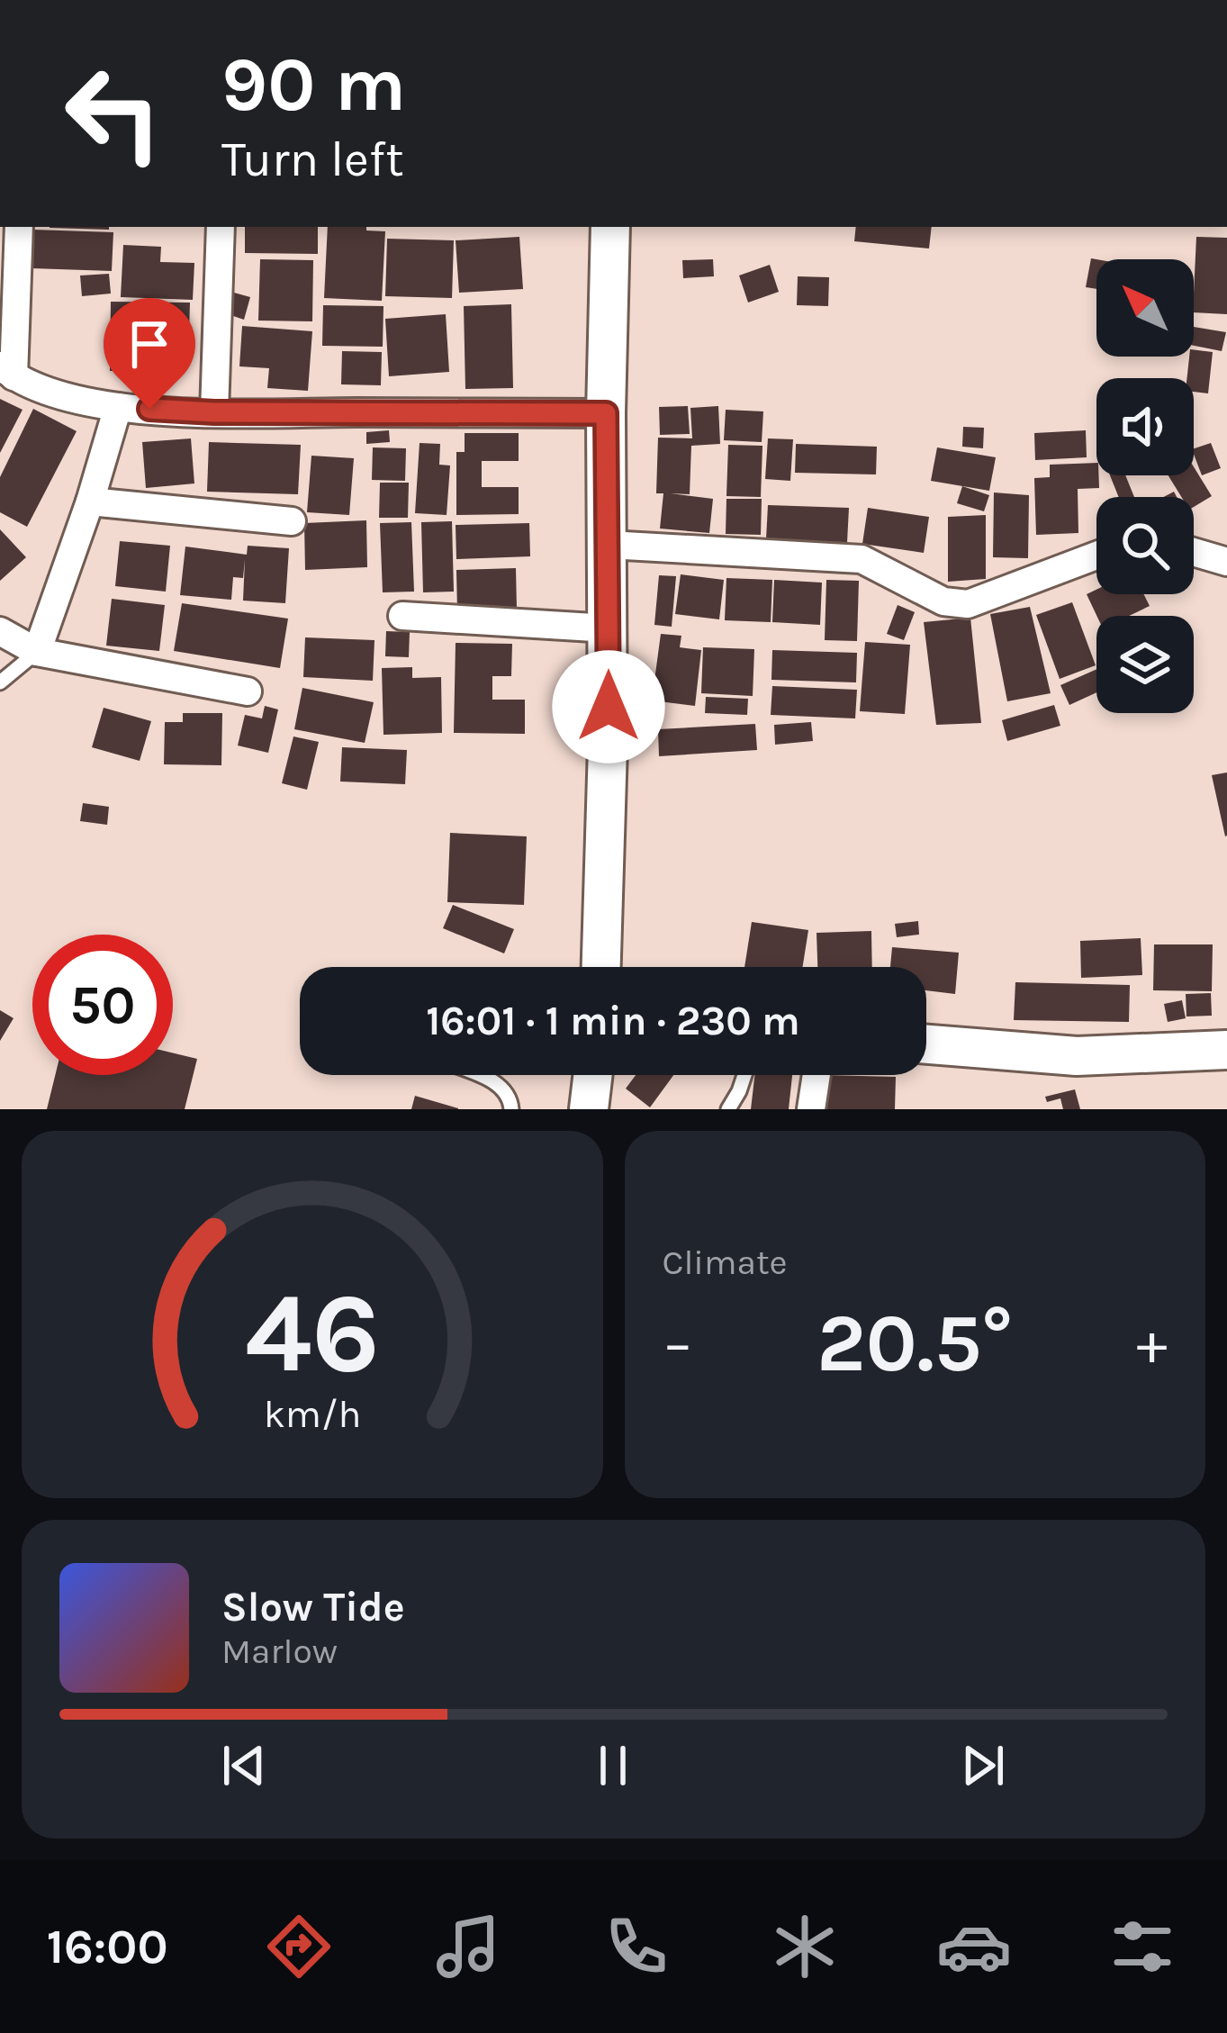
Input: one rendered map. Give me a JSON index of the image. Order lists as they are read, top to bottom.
{
  "north": "top left",
  "page": {
    "turn": ["90 m", "Turn left"],
    "limit": "50",
    "trip": "16:01 · 1 min · 230 m",
    "tile": "Climate",
    "heat": ["−", "20.5°", "+"],
    "song": ["Slow Tide", "Marlow"],
    "tabs": "16:00",
    "gauge": ["46", "km/h"]
  }
}
